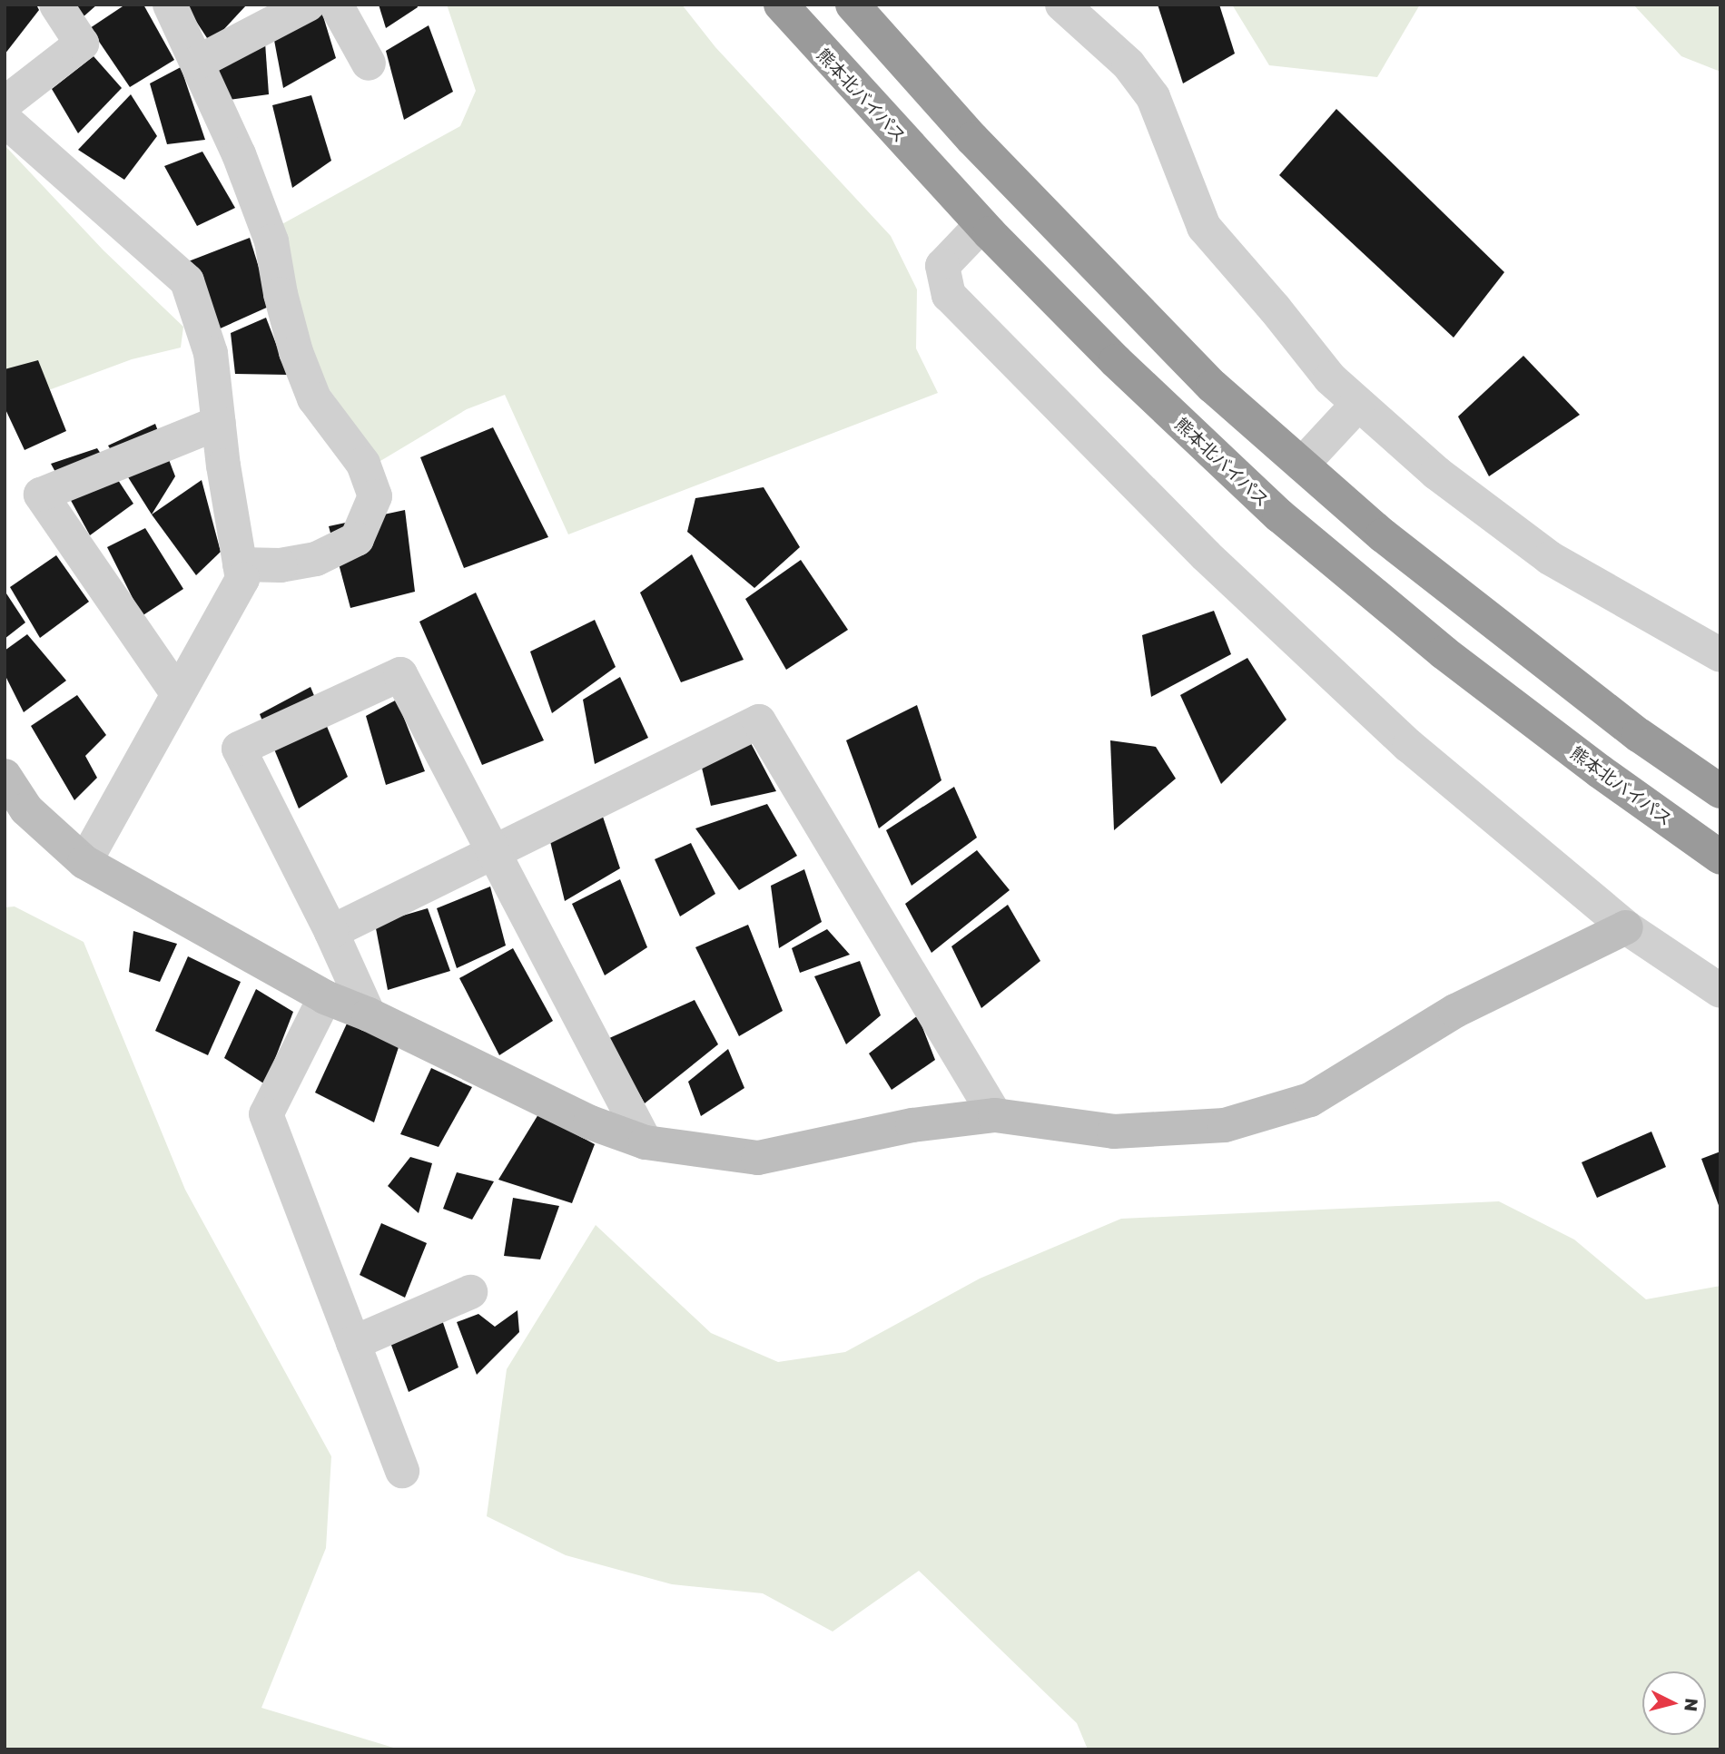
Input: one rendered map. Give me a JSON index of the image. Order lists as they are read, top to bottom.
{
  "streets": {
    "highway": ["熊本北バイパス"]
  },
  "north": "right"
}
